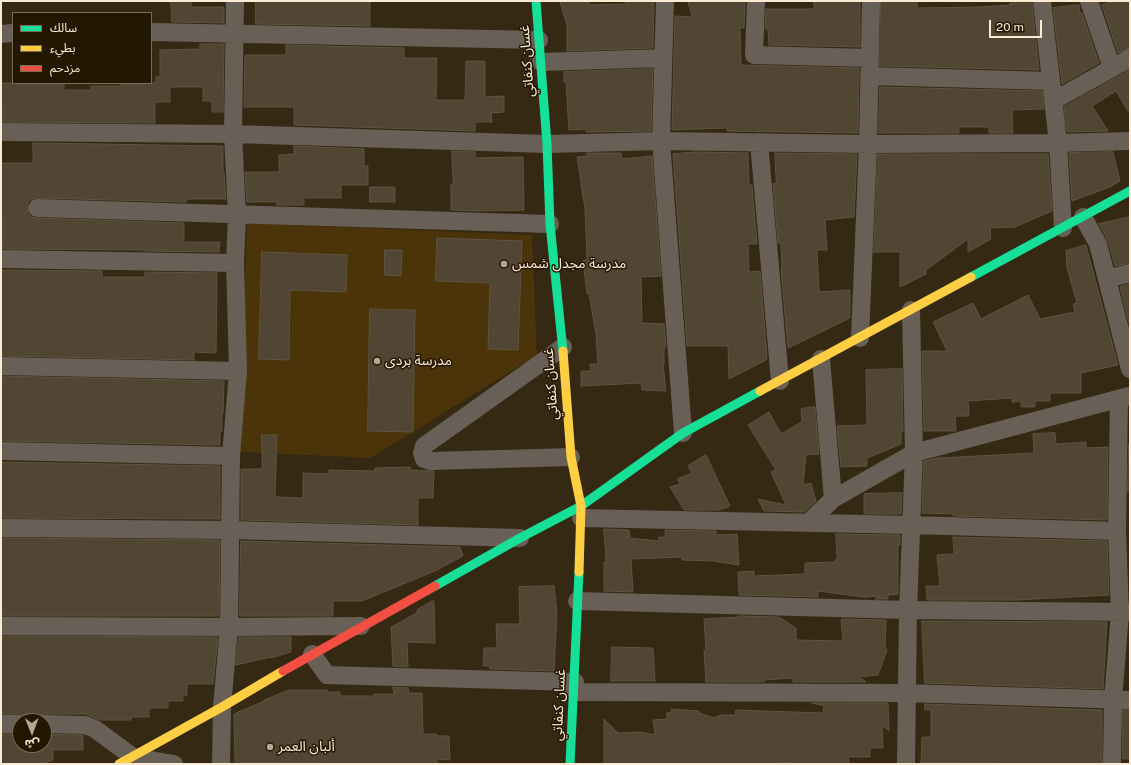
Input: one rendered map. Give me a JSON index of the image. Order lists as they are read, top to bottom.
{
  "streets": {
    "street": ["غسان كنفاتي"]
  },
  "places": ["مدرسة مجدل شمس", "مدرسة بردى", "ألبان العمر"],
  "legend": ["سالك", "بطيء", "مزدحم"],
  "scale_bar": "20 m",
  "north": "bottom"
}
